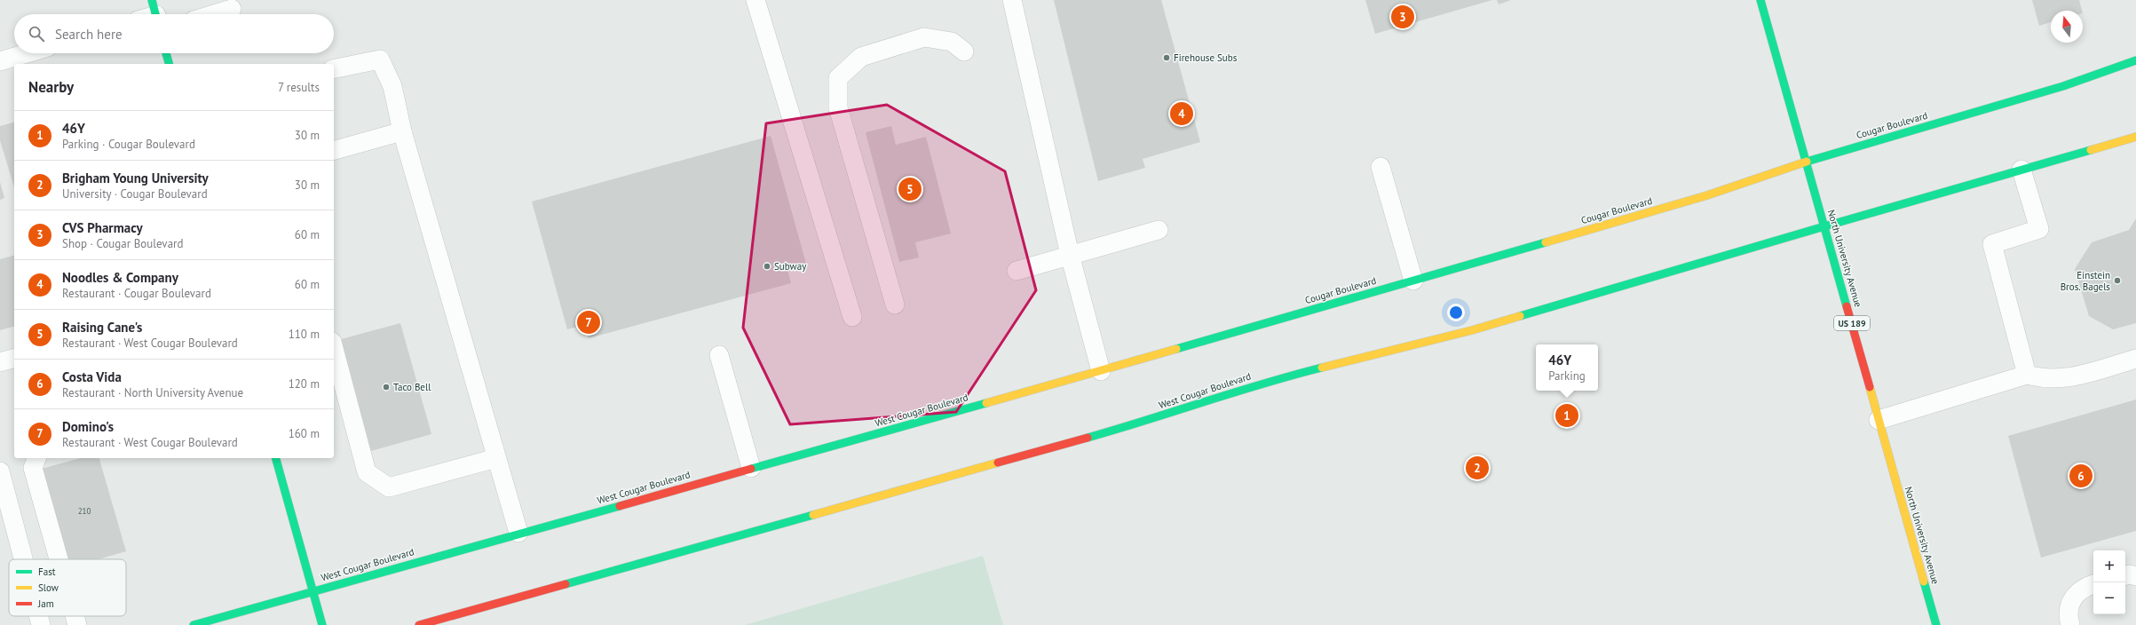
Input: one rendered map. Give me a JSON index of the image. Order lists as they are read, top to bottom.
{
  "streets": {
    "main road": [
      "Cougar Boulevard",
      "North University Avenue",
      "US 189",
      "West Cougar Boulevard"
    ]
  },
  "crossings": [
    ["Cougar Boulevard", "North University Avenue"],
    ["Cougar Boulevard", "West Cougar Boulevard"],
    ["North University Avenue", "West Cougar Boulevard"]
  ],
  "places": [
    "Firehouse Subs",
    "Subway",
    "Einstein Bros. Bagels",
    "Taco Bell"
  ],
  "house_numbers": ["210"],
  "legend": ["Fast", "Slow", "Jam"],
  "north": "top",
  "page": {
    "pins": [
      "3",
      "4",
      "5",
      "7",
      "1",
      "2",
      "6"
    ],
    "search": "Search here",
    "heading": ["Nearby", "7 results"],
    "list": [
      {
        "mark": "1",
        "name": "46Y",
        "note": "Parking · Cougar Boulevard",
        "value": "30 m"
      },
      {
        "mark": "2",
        "name": "Brigham Young University",
        "note": "University · Cougar Boulevard",
        "value": "30 m"
      },
      {
        "mark": "3",
        "name": "CVS Pharmacy",
        "note": "Shop · Cougar Boulevard",
        "value": "60 m"
      },
      {
        "mark": "4",
        "name": "Noodles & Company",
        "note": "Restaurant · Cougar Boulevard",
        "value": "60 m"
      },
      {
        "mark": "5",
        "name": "Raising Cane's",
        "note": "Restaurant · West Cougar Boulevard",
        "value": "110 m"
      },
      {
        "mark": "6",
        "name": "Costa Vida",
        "note": "Restaurant · North University Avenue",
        "value": "120 m"
      },
      {
        "mark": "7",
        "name": "Domino's",
        "note": "Restaurant · West Cougar Boulevard",
        "value": "160 m"
      }
    ],
    "popup": ["46Y", "Parking"],
    "map_buttons": ["+", "−"]
  }
}
